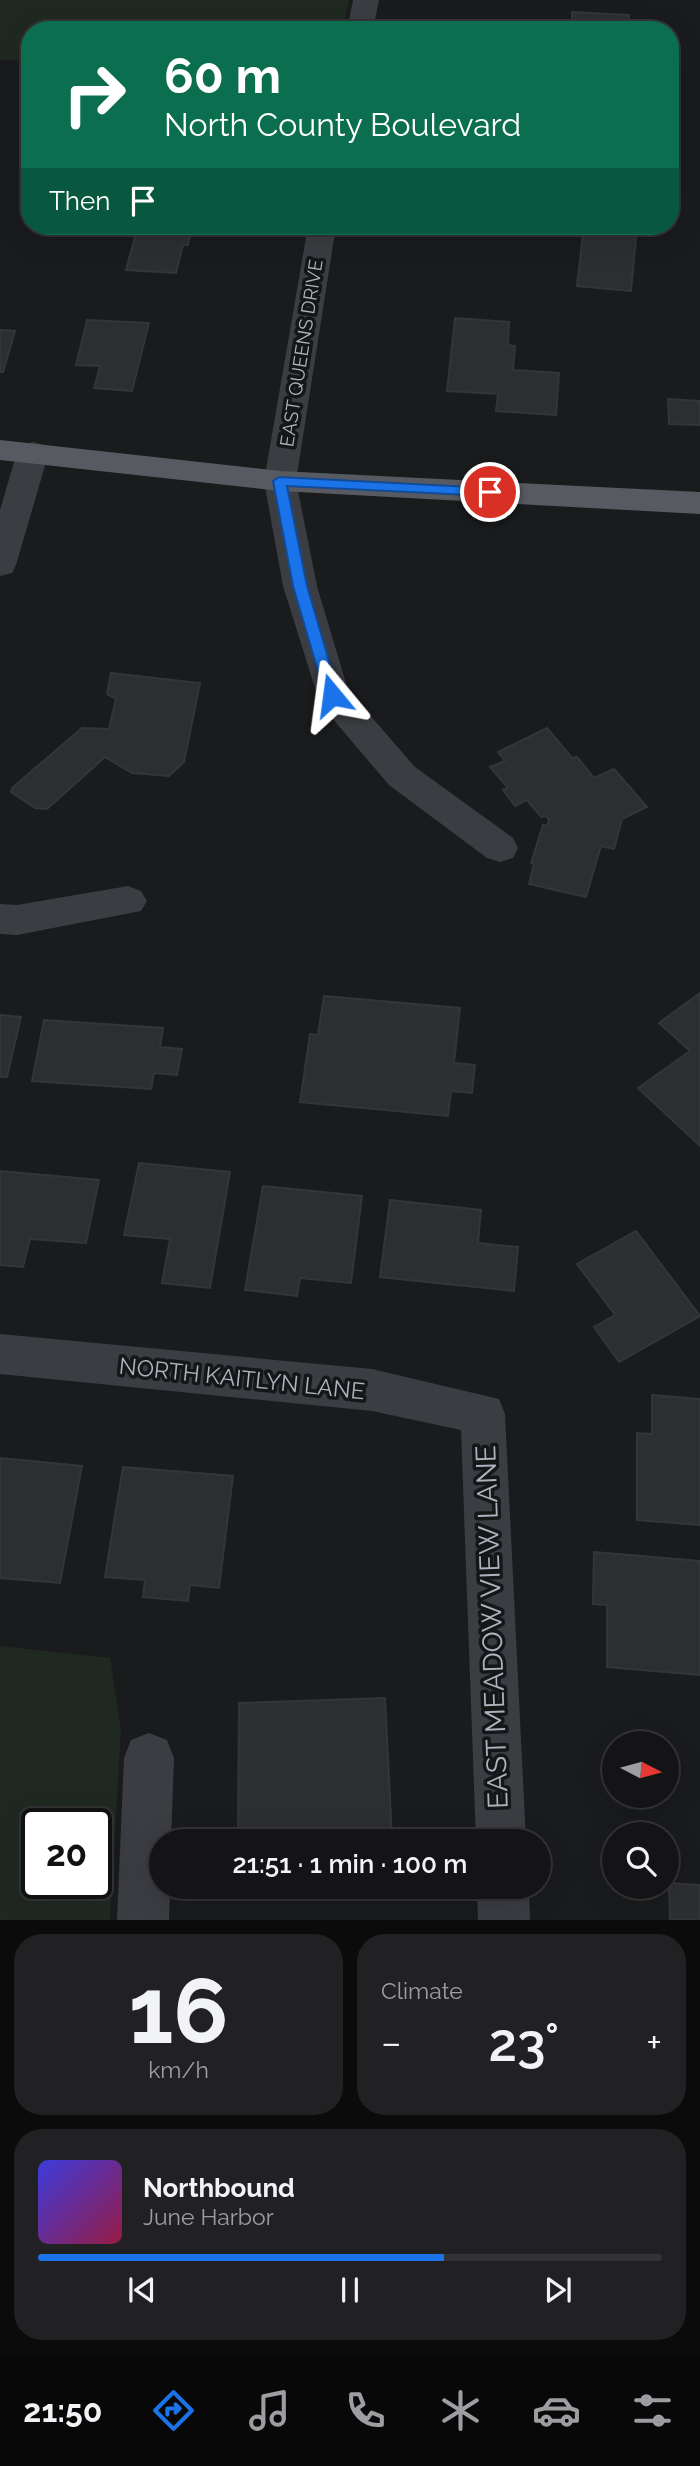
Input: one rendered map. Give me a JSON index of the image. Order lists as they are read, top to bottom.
{
  "streets": {
    "street": ["EAST QUEENS DRIVE", "NORTH KAITLYN LANE", "EAST MEADOW VIEW LANE"]
  },
  "crossings": [
    ["NORTH KAITLYN LANE", "EAST MEADOW VIEW LANE"]
  ],
  "north": "right",
  "page": {
    "turn": ["60 m", "North County Boulevard"],
    "then": "Then",
    "limit": "20",
    "trip": "21:51 · 1 min · 100 m",
    "tile": [
      ["16", "km/h"],
      "Climate"
    ],
    "heat": ["−", "23°", "+"],
    "song": ["Northbound", "June Harbor"],
    "tabs": "21:50"
  }
}
